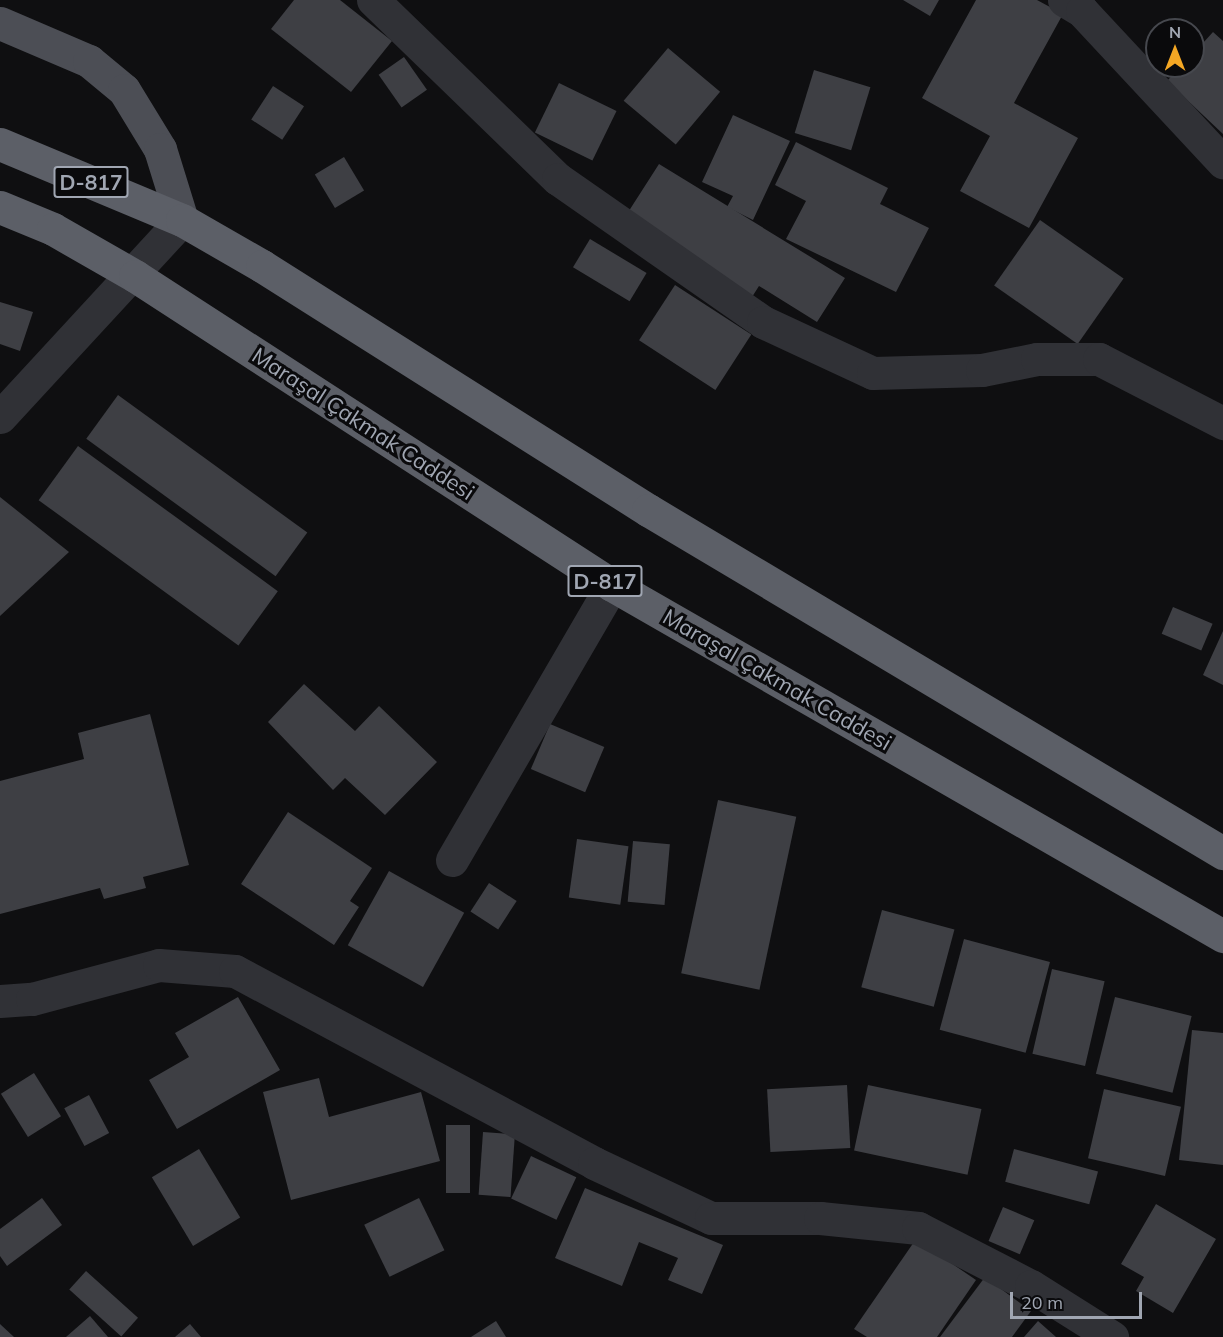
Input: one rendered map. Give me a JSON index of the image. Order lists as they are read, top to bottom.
{
  "streets": {
    "highway": ["D-817", "Maraşal Çakmak Caddesi"]
  },
  "scale_bar": "20 m",
  "north": "top"
}
